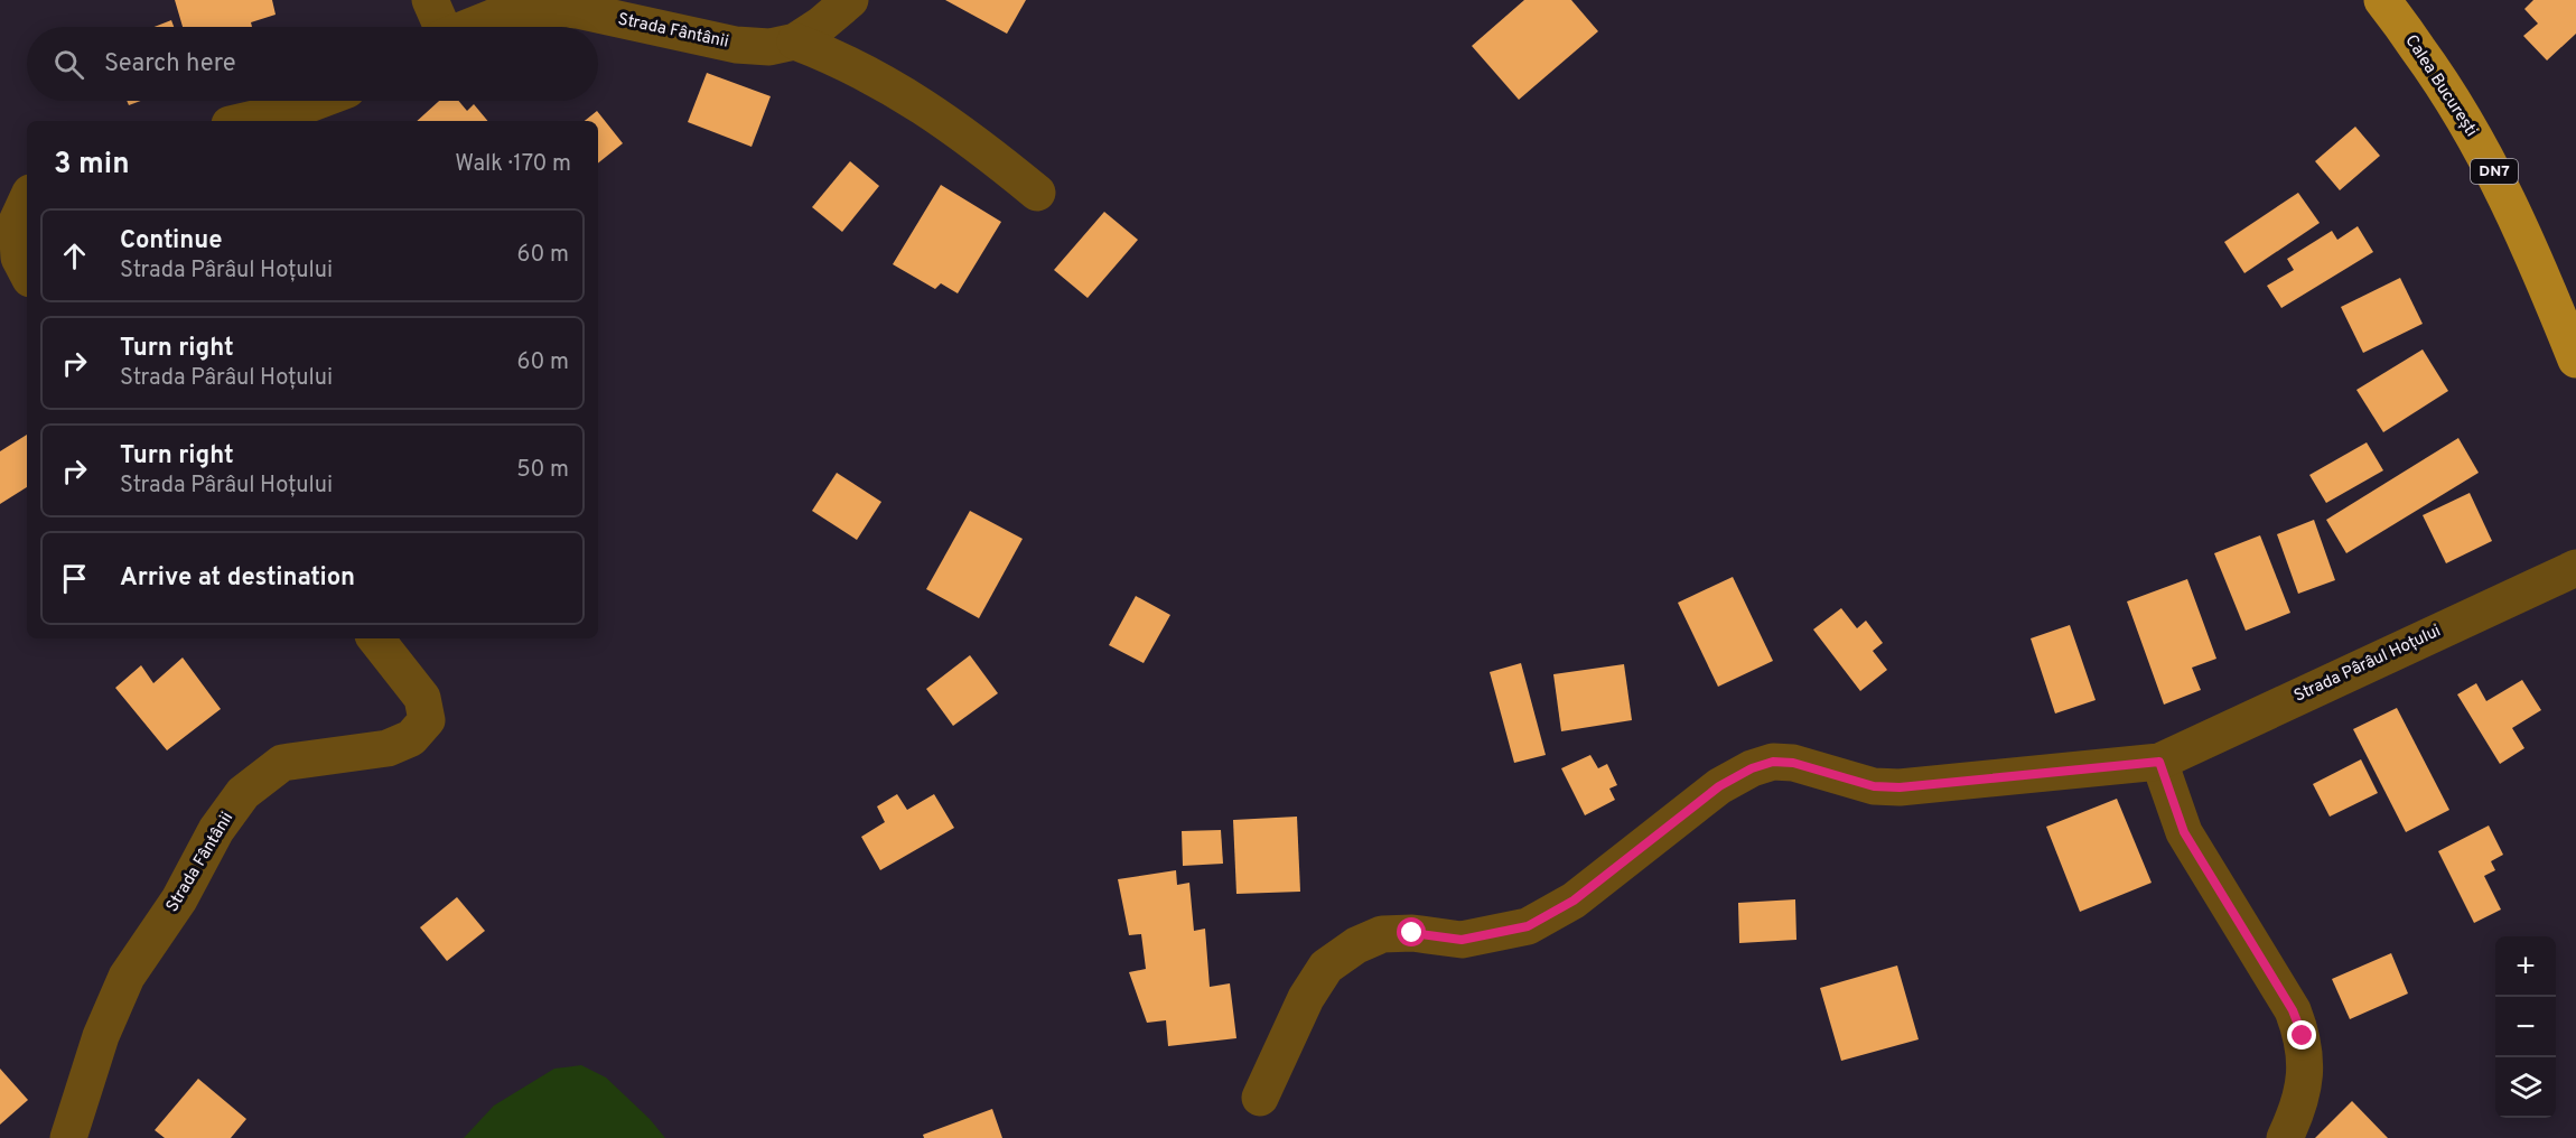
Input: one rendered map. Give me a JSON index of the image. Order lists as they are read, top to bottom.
{
  "streets": {
    "highway": ["Calea București", "DN7"],
    "street": ["Strada Fântânii", "Strada Pârâul Hoțului"]
  },
  "page": {
    "search": "Search here",
    "heading": ["3 min", "Walk · 170 m"],
    "list": [
      ["Continue", "Strada Pârâul Hoțului", "60 m"],
      ["Turn right", "Strada Pârâul Hoțului", "60 m"],
      ["Turn right", "Strada Pârâul Hoțului", "50 m"],
      "Arrive at destination"
    ],
    "map_buttons": ["+", "−"]
  }
}
